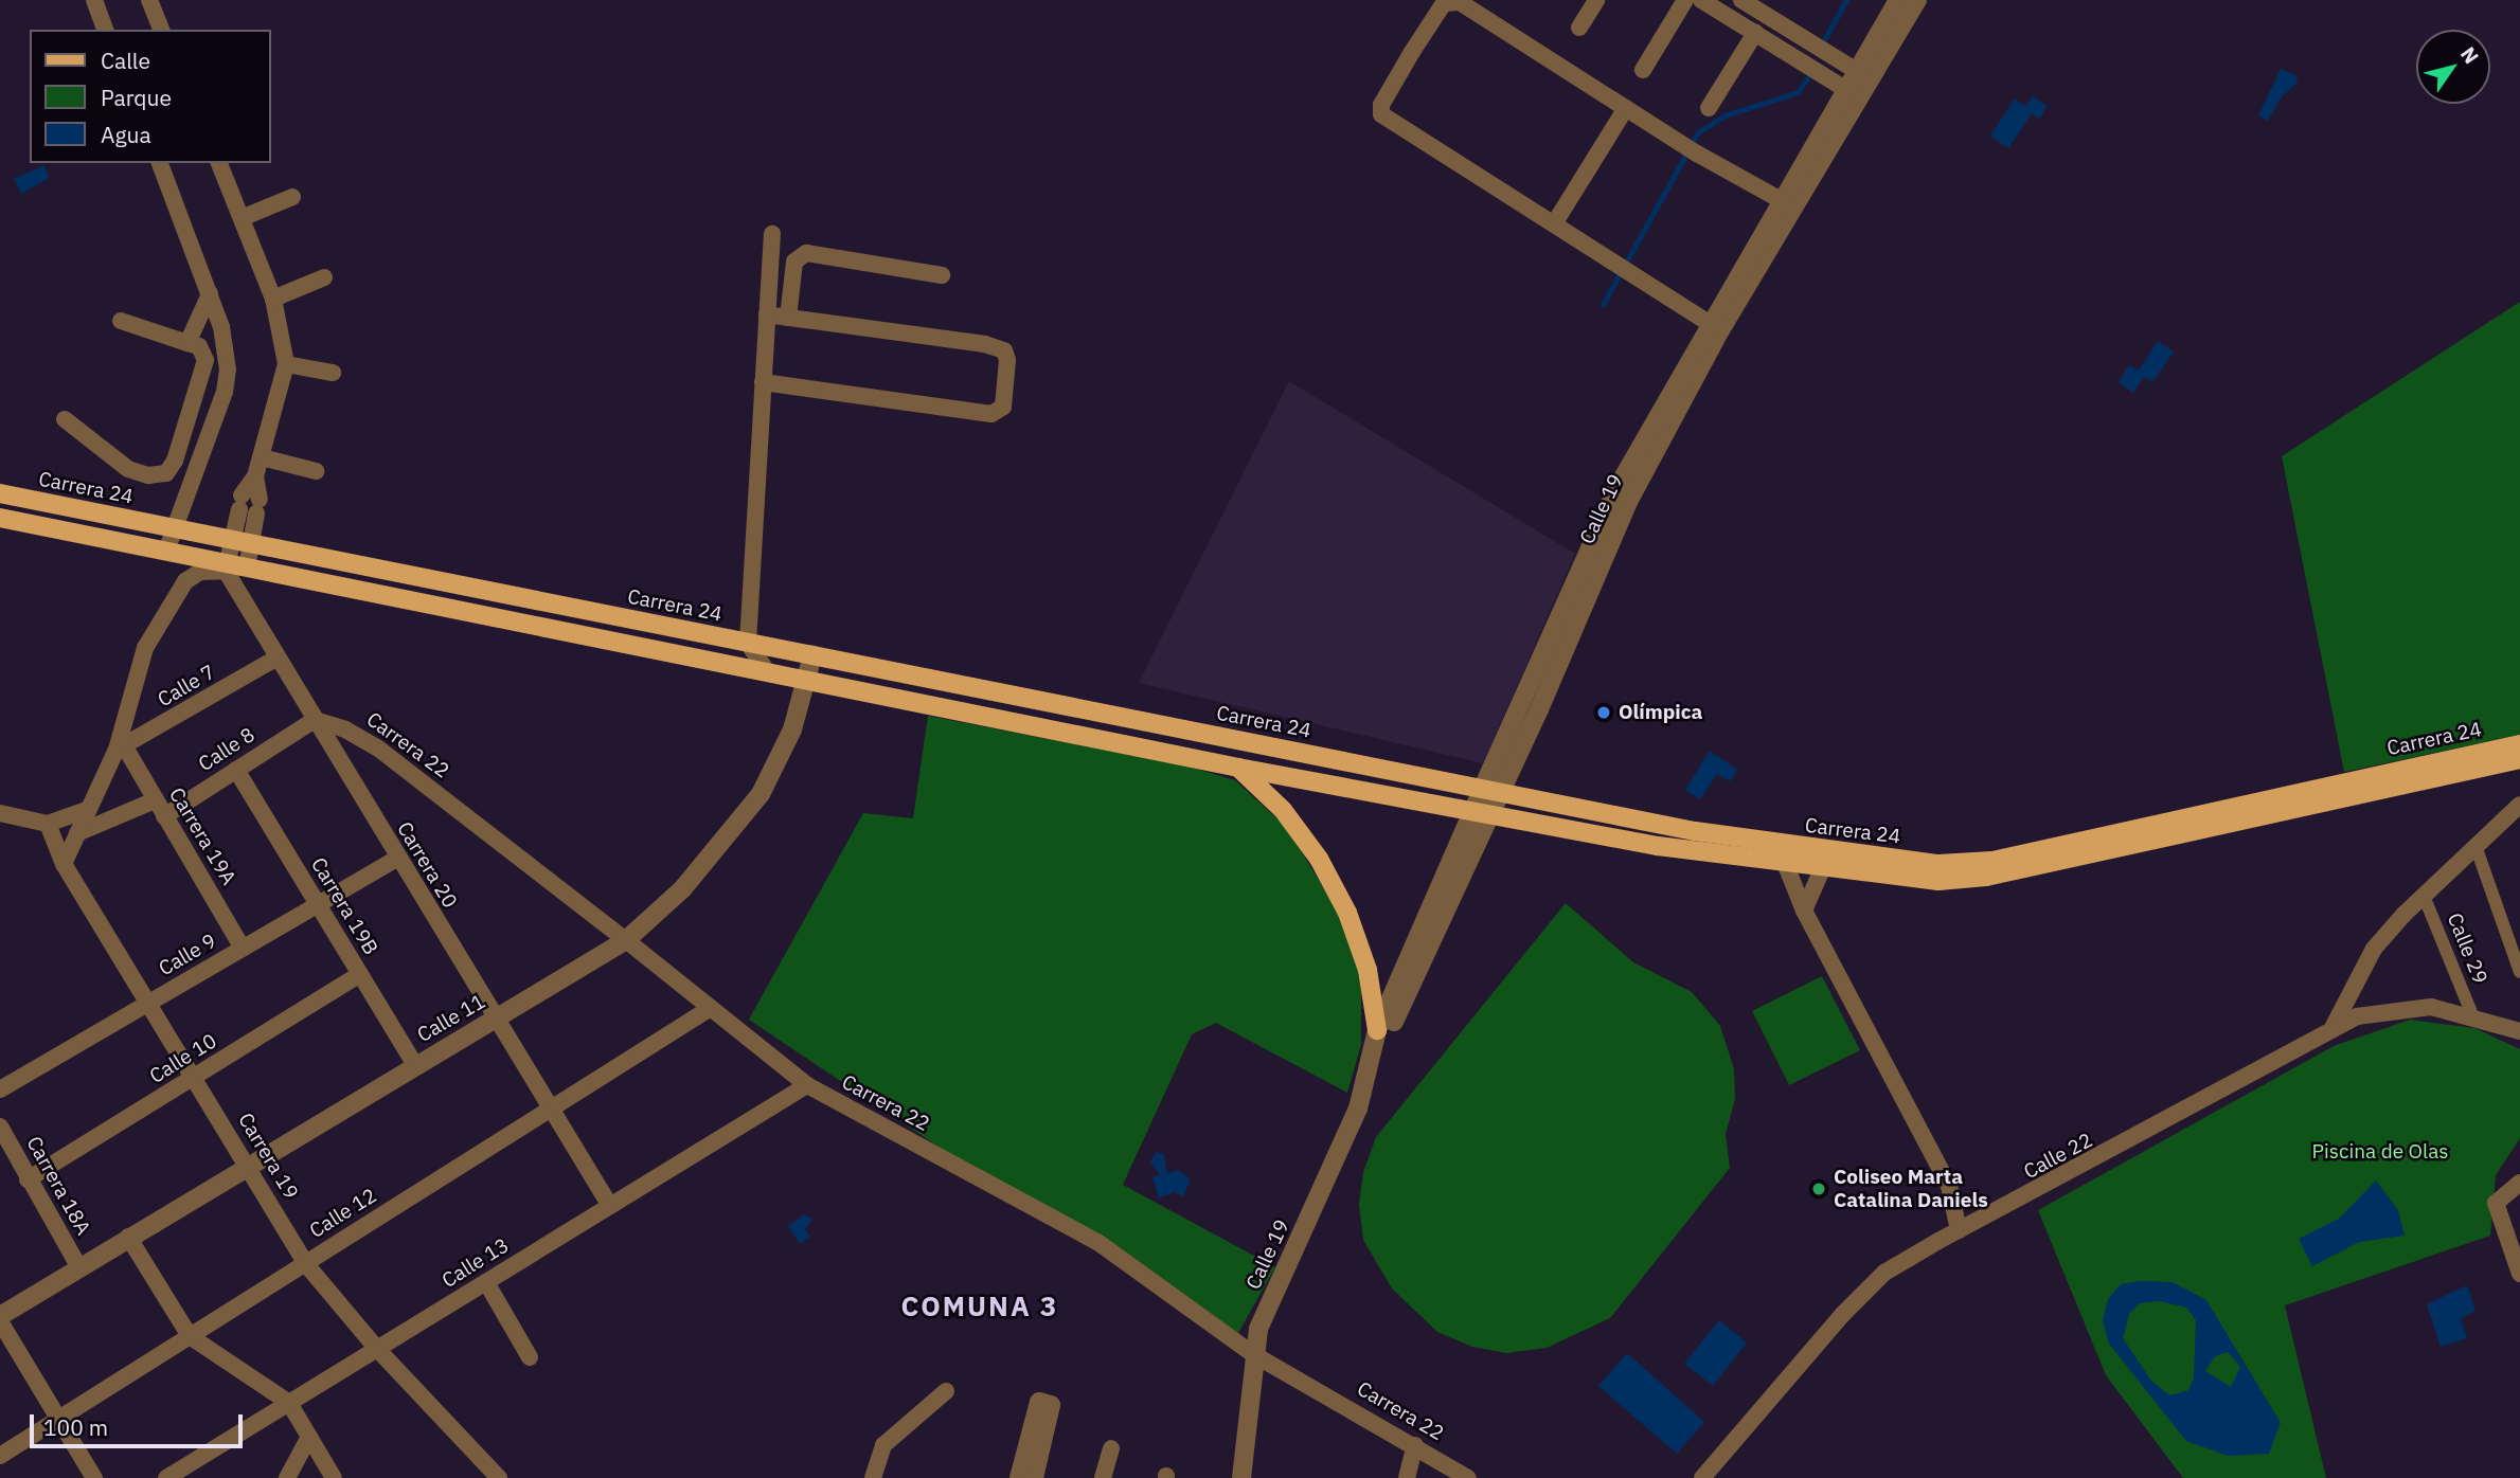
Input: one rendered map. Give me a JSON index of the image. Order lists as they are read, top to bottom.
{
  "streets": {
    "main road": ["Carrera 24"],
    "street": [
      "Calle 19",
      "Calle 7",
      "Carrera 22",
      "Calle 8",
      "Carrera 19A",
      "Carrera 20",
      "Carrera 19B",
      "Calle 29",
      "Calle 9",
      "Calle 11",
      "Calle 10",
      "Carrera 19",
      "Calle 22",
      "Carrera 18A",
      "Calle 12",
      "Calle 13"
    ]
  },
  "crossings": [
    ["Carrera 24", "Calle 19"],
    ["Carrera 24", "Carrera 20"],
    ["Carrera 24", "Calle 11"],
    ["Calle 19", "Carrera 22"],
    ["Calle 7", "Carrera 19A"],
    ["Calle 7", "Carrera 20"],
    ["Carrera 22", "Calle 8"],
    ["Carrera 22", "Carrera 20"],
    ["Carrera 22", "Calle 11"],
    ["Carrera 22", "Calle 12"],
    ["Carrera 22", "Calle 13"],
    ["Calle 8", "Carrera 19A"],
    ["Calle 8", "Carrera 20"],
    ["Calle 8", "Carrera 19B"],
    ["Carrera 19A", "Calle 9"],
    ["Carrera 20", "Calle 9"],
    ["Carrera 20", "Calle 11"],
    ["Carrera 20", "Calle 12"],
    ["Carrera 20", "Calle 13"],
    ["Carrera 19B", "Calle 9"],
    ["Carrera 19B", "Calle 11"],
    ["Carrera 19B", "Calle 10"],
    ["Calle 29", "Calle 22"],
    ["Calle 9", "Carrera 19"],
    ["Calle 11", "Carrera 19"],
    ["Calle 11", "Carrera 18A"],
    ["Calle 10", "Carrera 19"],
    ["Calle 10", "Carrera 18A"],
    ["Carrera 19", "Calle 12"],
    ["Carrera 19", "Calle 13"]
  ],
  "districts": ["COMUNA 3"],
  "parks": ["Piscina de Olas"],
  "places": ["Olímpica", "Coliseo Marta Catalina Daniels"],
  "legend": ["Calle", "Parque", "Agua"],
  "scale_bar": "100 m",
  "north": "top right"
}
